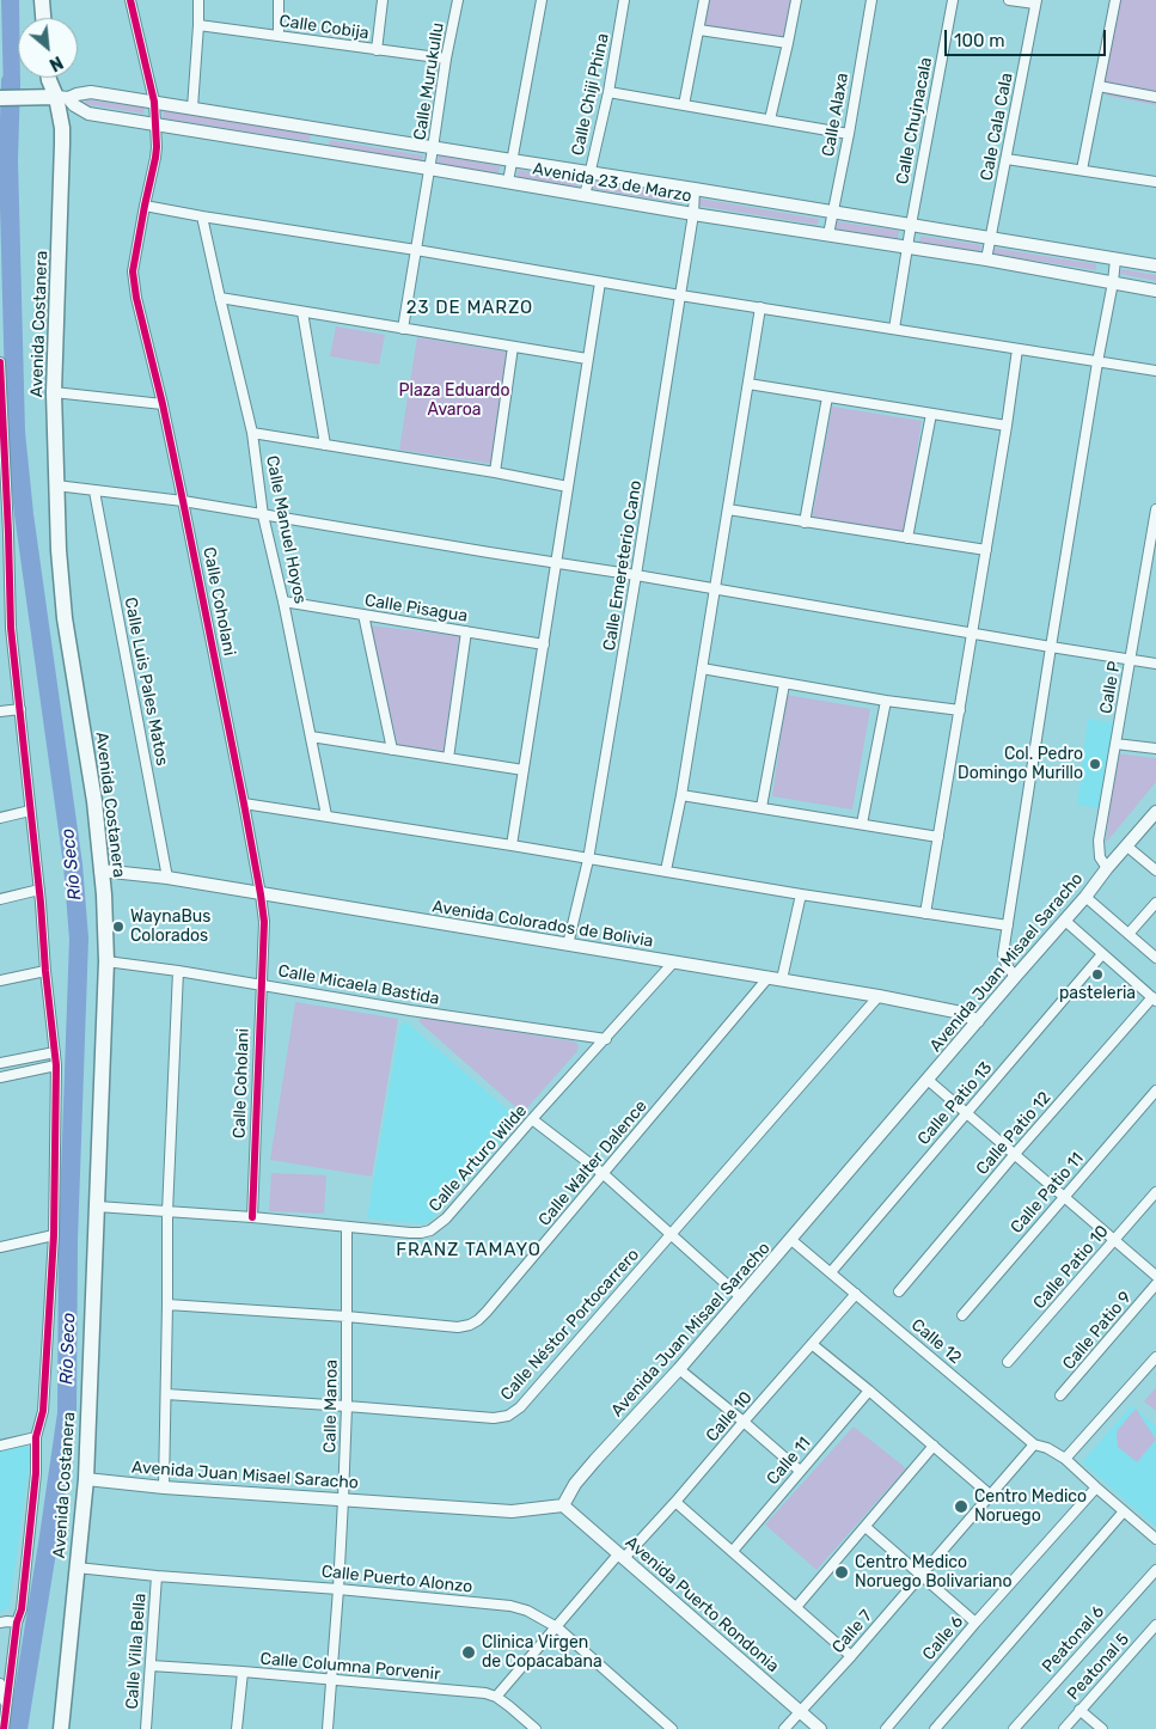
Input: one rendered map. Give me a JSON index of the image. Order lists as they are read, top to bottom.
{
  "streets": {
    "main road": ["Avenida Costanera"],
    "street": [
      "Calle Cobija",
      "Calle Murukullu",
      "Calle Chiji Phina",
      "Calle Alaxa",
      "Calle Chujnacala",
      "Cale Cala Cala",
      "Avenida 23 de Marzo",
      "Calle Manuel Hoyos",
      "Calle Emereterio Cano",
      "Calle Coholani",
      "Calle Pisagua",
      "Calle Luis Pales Matos",
      "Calle P",
      "Avenida Colorados de Bolivia",
      "Avenida Juan Misael Saracho",
      "Calle Micaela Bastida",
      "Calle Patio 13",
      "Calle Patio 12",
      "Calle Arturo Wilde",
      "Calle Walter Dalence",
      "Calle Patio 11",
      "Calle Patio 10",
      "Calle Néstor Portocarrero",
      "Calle Patio 9",
      "Calle 12",
      "Calle Manoa",
      "Calle 10",
      "Calle 11",
      "Calle Puerto Alonzo",
      "Avenida Puerto Rondonia",
      "Calle 7",
      "Calle 6",
      "Peatonal 6",
      "Calle Villa Bella",
      "Calle Columna Porvenir",
      "Peatonal 5"
    ]
  },
  "crossings": [
    ["Calle Cobija", "Calle Murukullu"],
    ["Calle Murukullu", "Avenida 23 de Marzo"],
    ["Calle Chiji Phina", "Avenida 23 de Marzo"],
    ["Calle Alaxa", "Avenida 23 de Marzo"],
    ["Calle Chujnacala", "Avenida 23 de Marzo"],
    ["Cale Cala Cala", "Avenida 23 de Marzo"],
    ["Avenida 23 de Marzo", "Avenida Costanera"],
    ["Avenida 23 de Marzo", "Calle Emereterio Cano"],
    ["Avenida 23 de Marzo", "Calle Coholani"],
    ["Avenida Costanera", "Avenida Colorados de Bolivia"],
    ["Avenida Costanera", "Avenida Juan Misael Saracho"],
    ["Avenida Costanera", "Calle Micaela Bastida"],
    ["Avenida Costanera", "Calle Arturo Wilde"],
    ["Avenida Costanera", "Calle Puerto Alonzo"],
    ["Calle Manuel Hoyos", "Calle Pisagua"],
    ["Calle Emereterio Cano", "Avenida Colorados de Bolivia"],
    ["Calle Coholani", "Avenida Colorados de Bolivia"],
    ["Calle Coholani", "Calle Micaela Bastida"],
    ["Calle Coholani", "Calle Arturo Wilde"],
    ["Calle Luis Pales Matos", "Avenida Colorados de Bolivia"],
    ["Calle P", "Avenida Juan Misael Saracho"],
    ["Avenida Colorados de Bolivia", "Avenida Juan Misael Saracho"],
    ["Avenida Colorados de Bolivia", "Calle Arturo Wilde"],
    ["Avenida Colorados de Bolivia", "Calle Walter Dalence"],
    ["Avenida Colorados de Bolivia", "Calle Néstor Portocarrero"],
    ["Avenida Juan Misael Saracho", "Calle 12"],
    ["Avenida Juan Misael Saracho", "Calle Manoa"],
    ["Avenida Juan Misael Saracho", "Avenida Puerto Rondonia"],
    ["Calle Micaela Bastida", "Calle Arturo Wilde"],
    ["Calle Patio 13", "Calle 12"],
    ["Calle Arturo Wilde", "Calle Manoa"],
    ["Calle Walter Dalence", "Calle Manoa"],
    ["Calle Néstor Portocarrero", "Calle Manoa"],
    ["Calle 12", "Calle 10"],
    ["Calle 12", "Calle 7"],
    ["Calle 12", "Calle 6"],
    ["Calle Manoa", "Calle Puerto Alonzo"],
    ["Calle Manoa", "Calle Columna Porvenir"],
    ["Calle 10", "Calle Puerto Alonzo"],
    ["Calle 10", "Avenida Puerto Rondonia"],
    ["Calle 10", "Calle Columna Porvenir"],
    ["Calle Puerto Alonzo", "Calle Villa Bella"],
    ["Avenida Puerto Rondonia", "Calle 7"],
    ["Calle Villa Bella", "Calle Columna Porvenir"]
  ],
  "districts": ["23 DE MARZO", "FRANZ TAMAYO"],
  "water": ["Río Seco"],
  "parks": ["Plaza Eduardo Avaroa"],
  "places": [
    "Col. Pedro Domingo Murillo",
    "WaynaBus Colorados",
    "pasteleria",
    "Centro Medico Noruego",
    "Centro Medico Noruego Bolivariano",
    "Clinica Virgen de Copacabana"
  ],
  "scale_bar": "100 m",
  "north": "bottom right"
}
